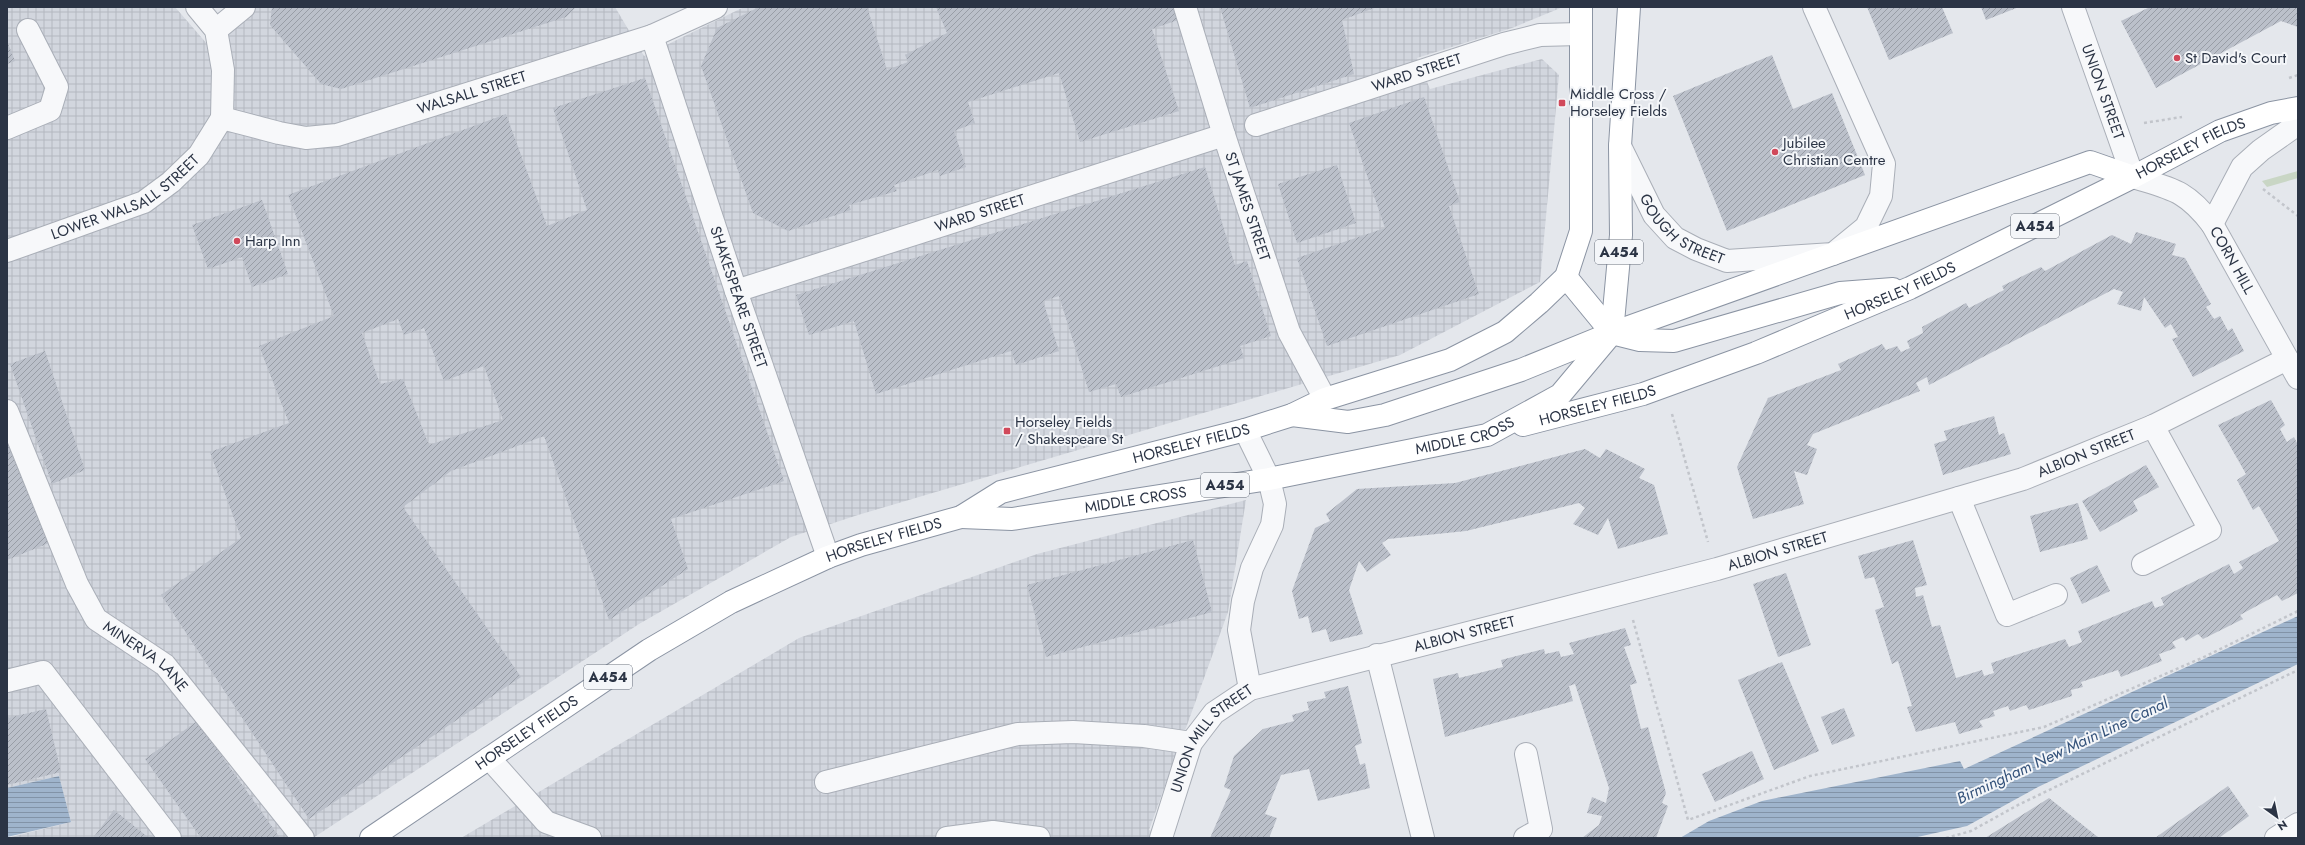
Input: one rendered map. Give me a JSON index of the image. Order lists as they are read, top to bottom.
{
  "streets": {
    "highway": ["HORSELEY FIELDS", "A454", "MIDDLE CROSS"],
    "street": [
      "WARD STREET",
      "UNION STREET",
      "WALSALL STREET",
      "LOWER WALSALL STREET",
      "ST JAMES STREET",
      "GOUGH STREET",
      "CORN HILL",
      "SHAKESPEARE STREET",
      "ALBION STREET",
      "MINERVA LANE",
      "UNION MILL STREET"
    ]
  },
  "crossings": [
    ["WARD STREET", "ST JAMES STREET"],
    ["WARD STREET", "A454"],
    ["WARD STREET", "SHAKESPEARE STREET"],
    ["UNION STREET", "HORSELEY FIELDS"],
    ["UNION STREET", "CORN HILL"],
    ["WALSALL STREET", "LOWER WALSALL STREET"],
    ["WALSALL STREET", "SHAKESPEARE STREET"],
    ["HORSELEY FIELDS", "ST JAMES STREET"],
    ["HORSELEY FIELDS", "A454"],
    ["HORSELEY FIELDS", "CORN HILL"],
    ["HORSELEY FIELDS", "SHAKESPEARE STREET"],
    ["HORSELEY FIELDS", "MIDDLE CROSS"],
    ["HORSELEY FIELDS", "UNION MILL STREET"],
    ["GOUGH STREET", "A454"],
    ["A454", "MIDDLE CROSS"],
    ["CORN HILL", "ALBION STREET"],
    ["MIDDLE CROSS", "UNION MILL STREET"],
    ["ALBION STREET", "UNION MILL STREET"]
  ],
  "water": ["Birmingham New Main Line Canal"],
  "places": {
    "other": ["St David's Court", "Jubilee Christian Centre", "Harp Inn"],
    "transit": ["Middle Cross / Horseley Fields", "Horseley Fields / Shakespeare St"]
  },
  "north": "bottom right"
}
